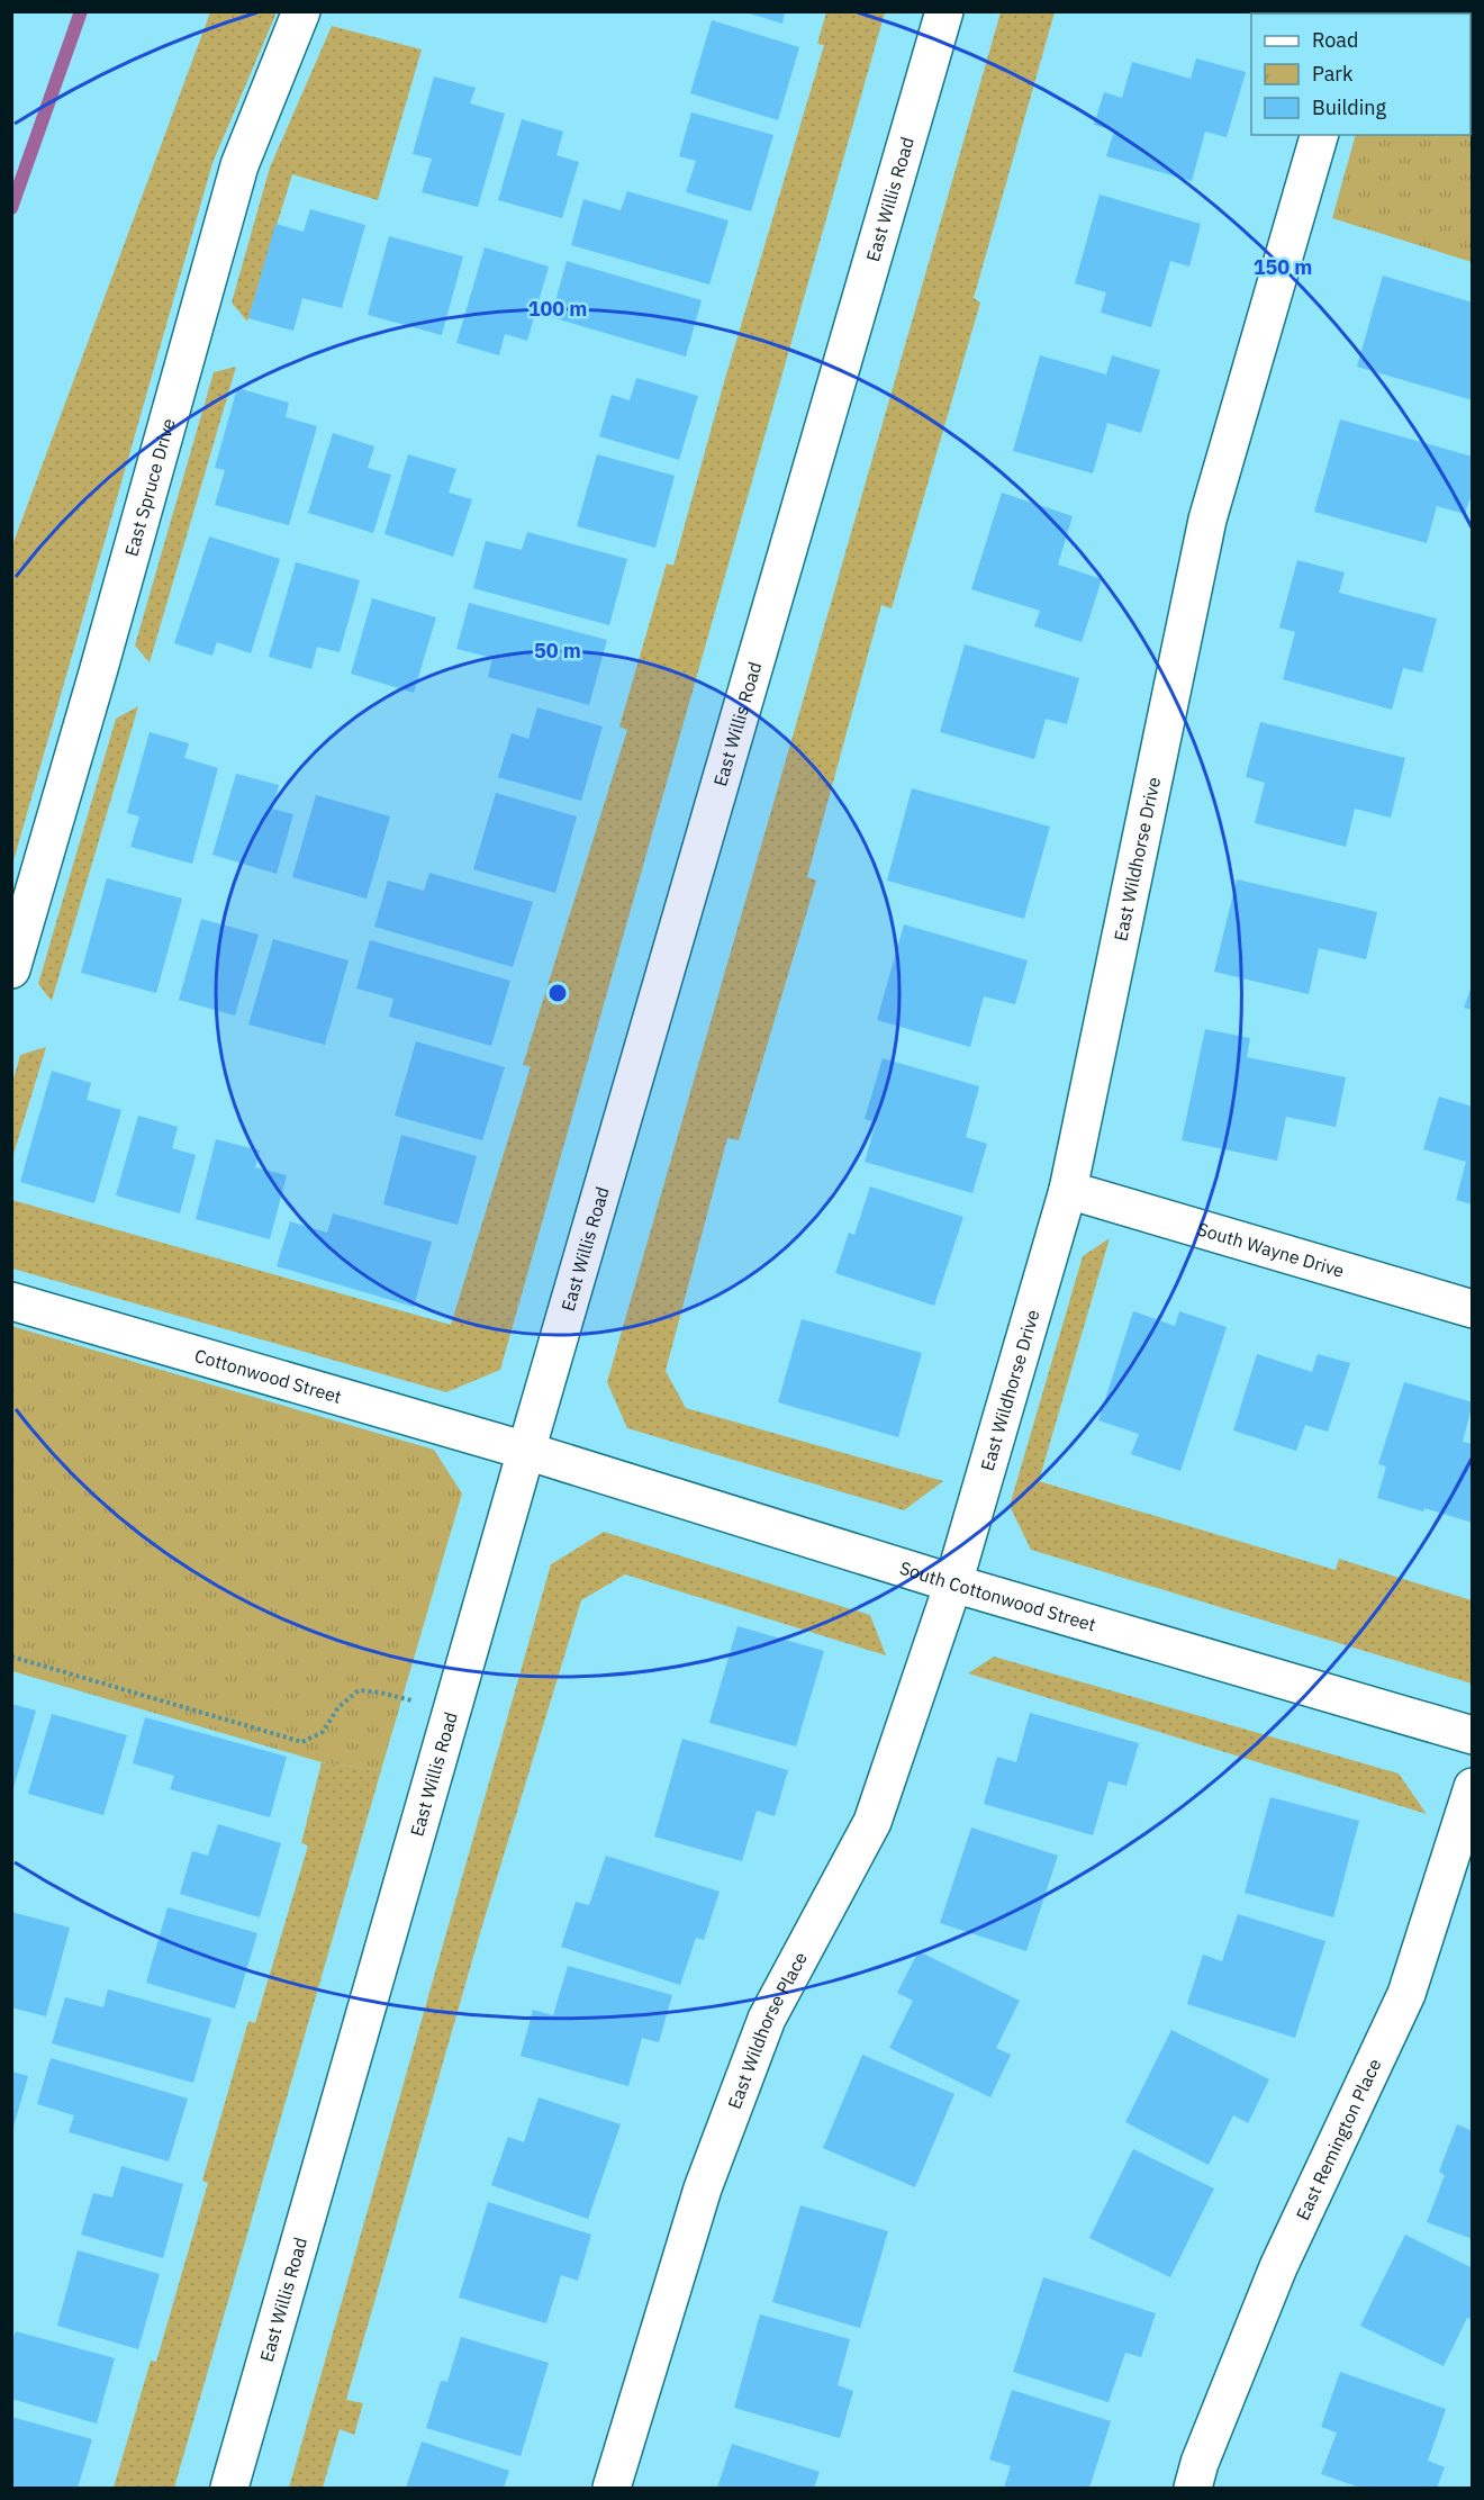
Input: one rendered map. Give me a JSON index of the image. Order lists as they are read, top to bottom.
{
  "streets": {
    "street": [
      "East Willis Road",
      "East Spruce Drive",
      "East Wildhorse Drive",
      "South Wayne Drive",
      "Cottonwood Street",
      "South Cottonwood Street",
      "East Wildhorse Place",
      "East Remington Place"
    ]
  },
  "crossings": [
    ["East Willis Road", "Cottonwood Street"],
    ["East Willis Road", "South Cottonwood Street"],
    ["East Wildhorse Drive", "South Wayne Drive"],
    ["East Wildhorse Drive", "South Cottonwood Street"],
    ["East Wildhorse Drive", "East Wildhorse Place"],
    ["Cottonwood Street", "South Cottonwood Street"],
    ["South Cottonwood Street", "East Wildhorse Place"]
  ],
  "legend": ["Road", "Park", "Building"],
  "rings": ["150 m", "100 m", "50 m"]
}
